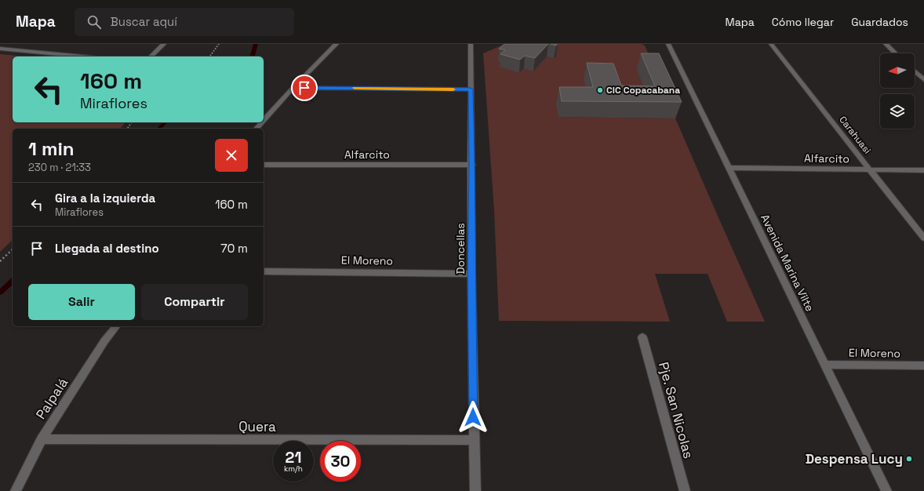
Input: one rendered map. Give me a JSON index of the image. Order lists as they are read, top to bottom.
{
  "streets": {
    "street": [
      "Carahuasi",
      "Alfarcito",
      "Doncellas",
      "El Moreno",
      "Avenida Marina Vilte",
      "Palpalá",
      "Pje. San Nicolas",
      "Quera"
    ]
  },
  "crossings": [
    ["Carahuasi", "Alfarcito"],
    ["Alfarcito", "Doncellas"],
    ["Alfarcito", "Avenida Marina Vilte"],
    ["Doncellas", "El Moreno"],
    ["Doncellas", "Quera"],
    ["El Moreno", "Avenida Marina Vilte"],
    ["Palpalá", "Quera"]
  ],
  "places": ["CIC Copacabana", "Despensa Lucy"],
  "north": "left",
  "page": {
    "header": "Mapa",
    "search": "Buscar aquí",
    "nav": ["Mapa", "Cómo llegar", "Guardados"],
    "turn": ["160 m", "Miraflores"],
    "heading": ["1 min", "230 m · 21:33"],
    "list": [
      {
        "name": "Gira a la izquierda",
        "note": "Miraflores",
        "value": "160 m"
      },
      {
        "name": "Llegada al destino",
        "value": "70 m"
      }
    ],
    "buttons": ["Salir", "Compartir"],
    "speed": "21 km/h",
    "limit": "30"
  }
}
